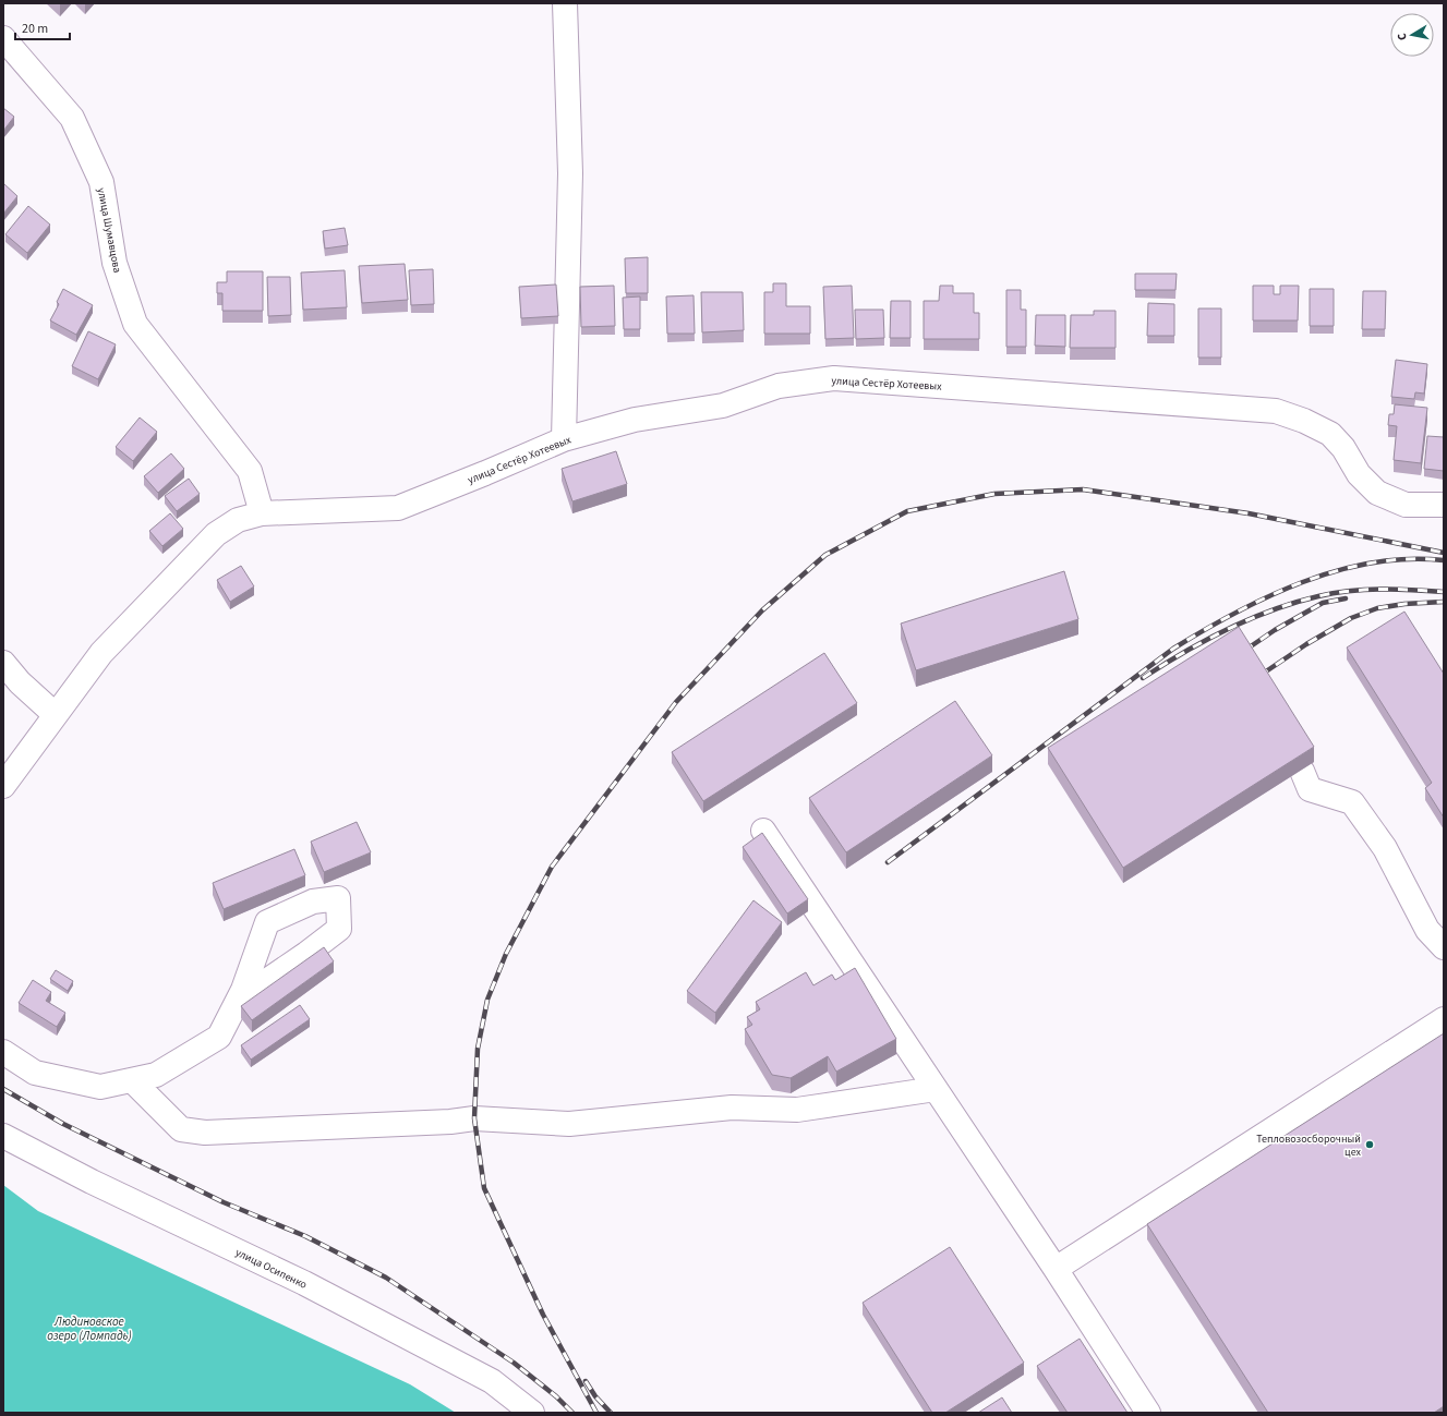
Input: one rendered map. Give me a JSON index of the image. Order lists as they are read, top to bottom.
{
  "streets": {
    "street": ["улица Шумавцова", "улица Сестёр Хотеевых", "улица Осипенко"]
  },
  "crossings": [
    ["улица Шумавцова", "улица Сестёр Хотеевых"]
  ],
  "water": ["Людиновское озеро (Ломпадь)"],
  "places": ["Тепловозосборочный цех"],
  "scale_bar": "20 m",
  "north": "left"
}
